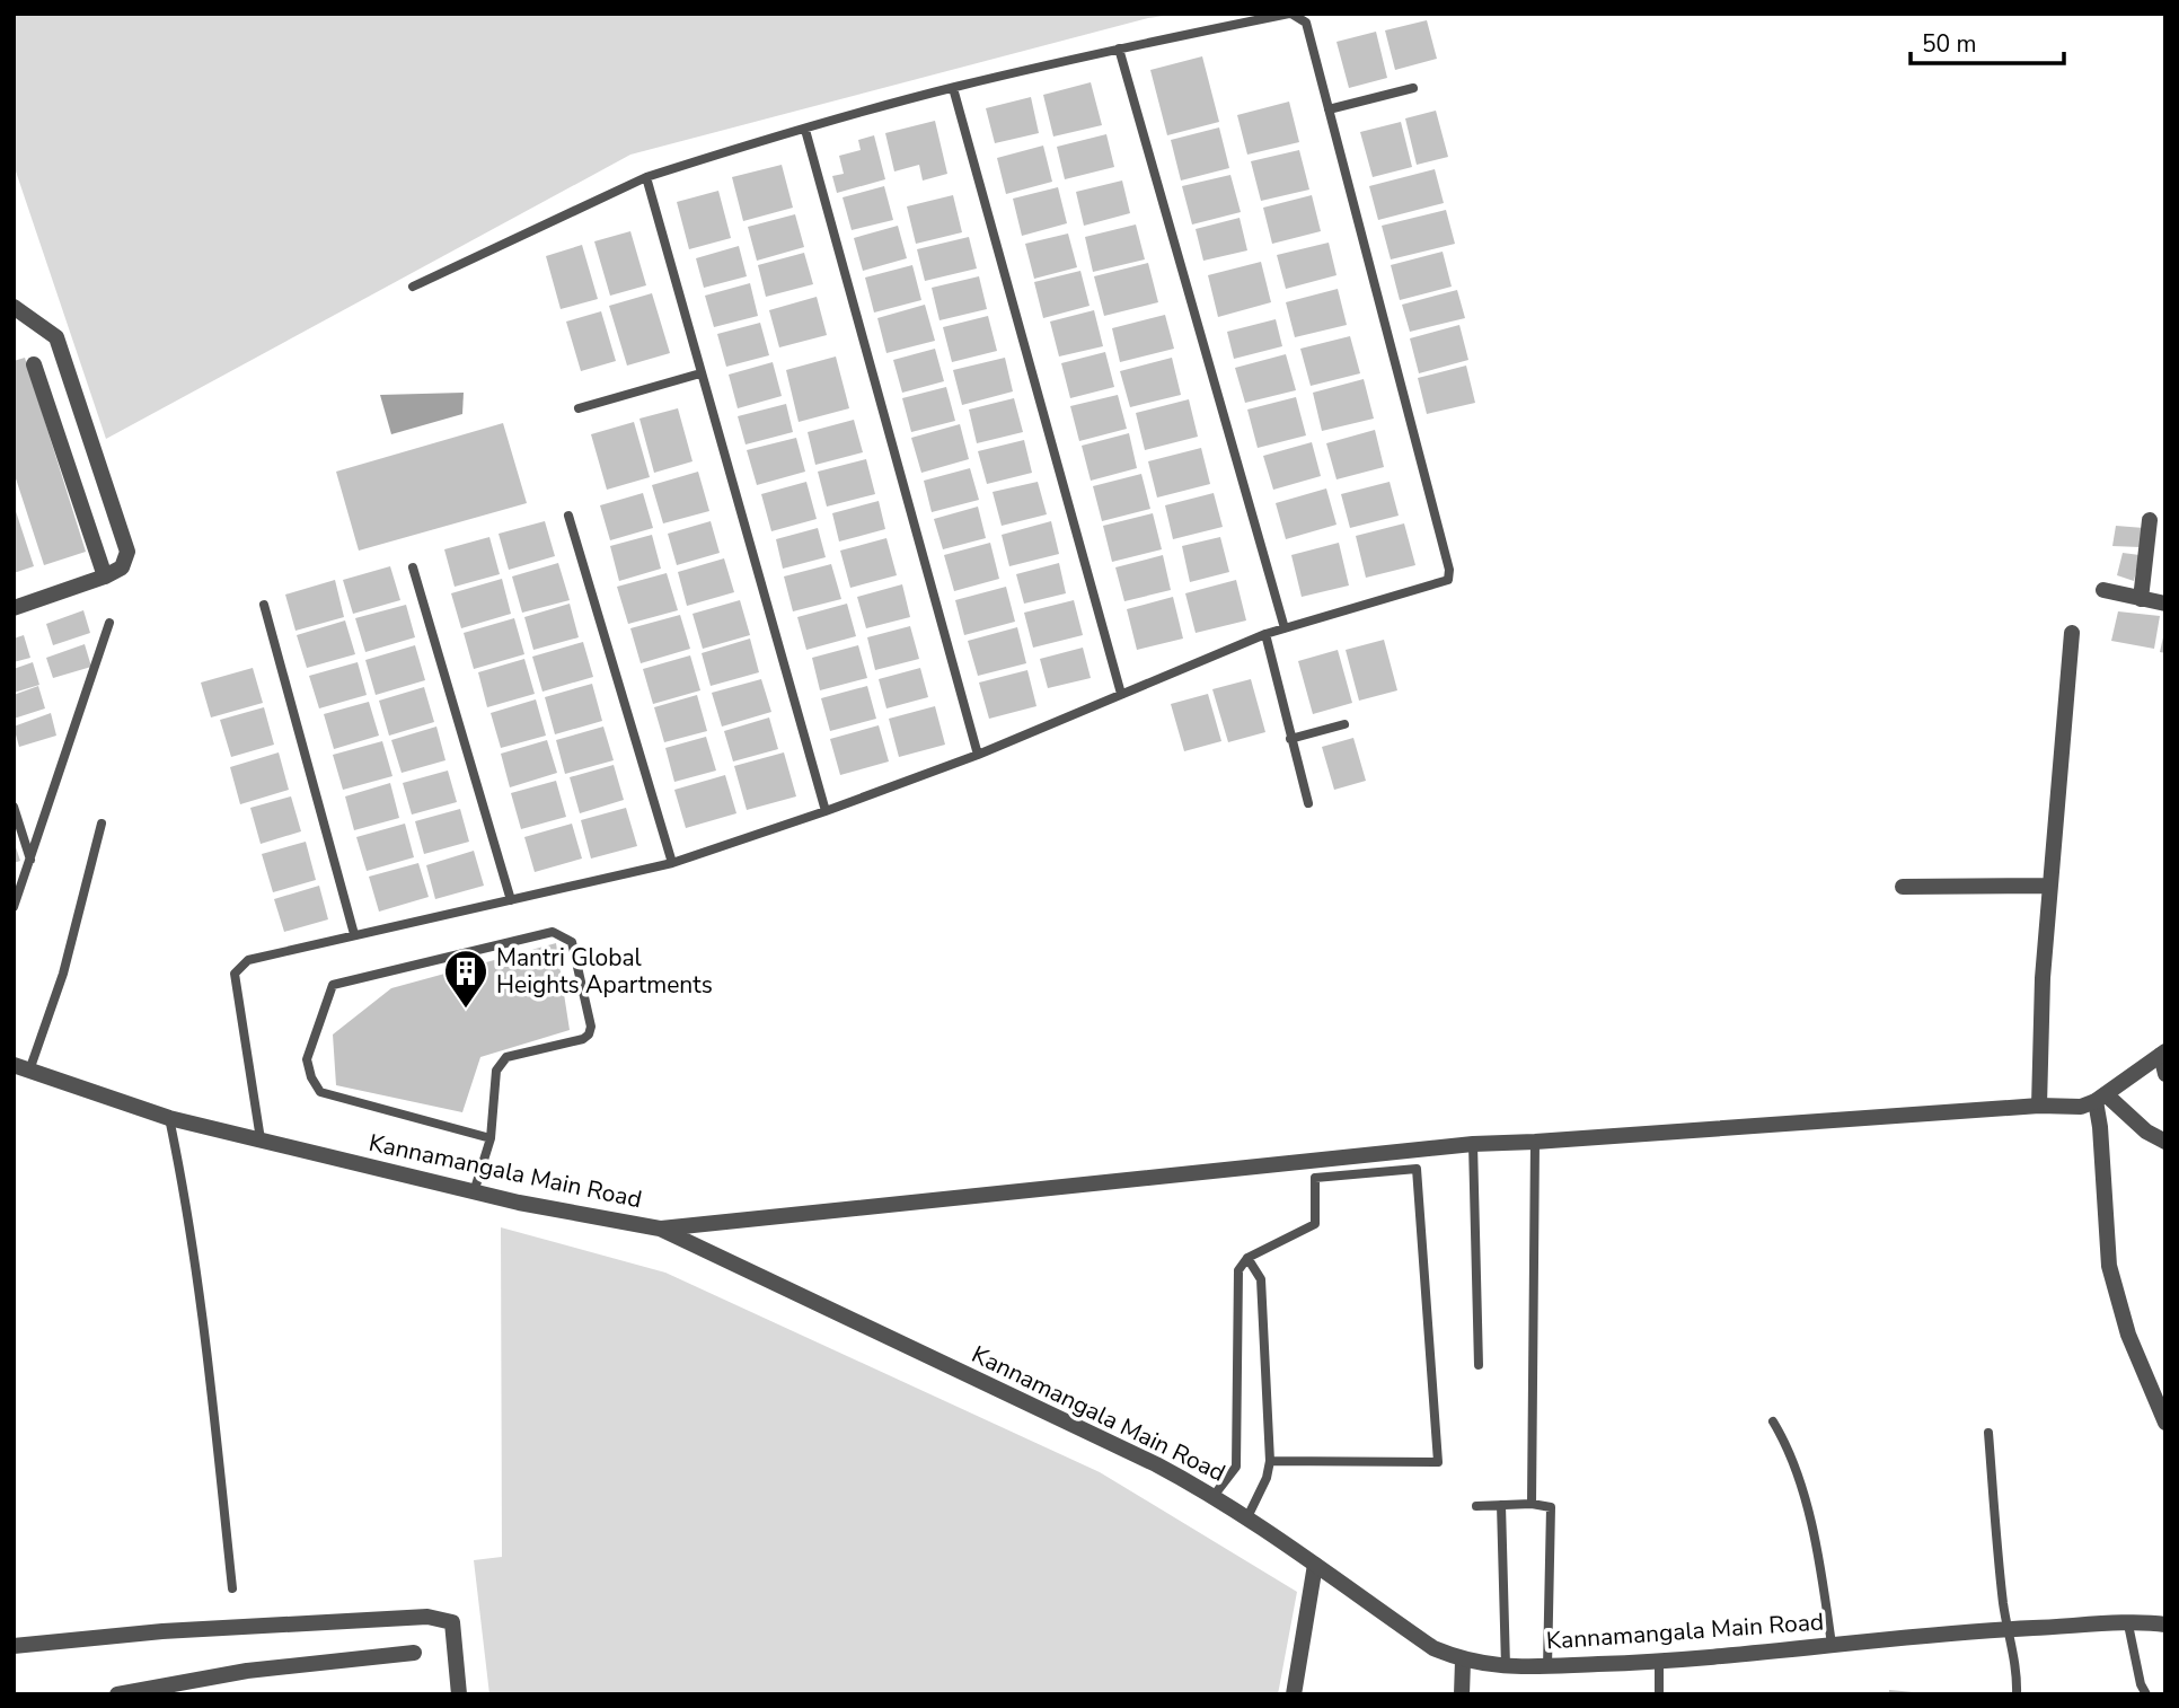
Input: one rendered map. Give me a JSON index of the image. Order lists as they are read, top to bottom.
{
  "streets": {
    "street": ["Kannamangala Main Road"]
  },
  "places": {
    "building": ["Mantri Global Heights Apartments"]
  },
  "scale_bar": "50 m"
}
